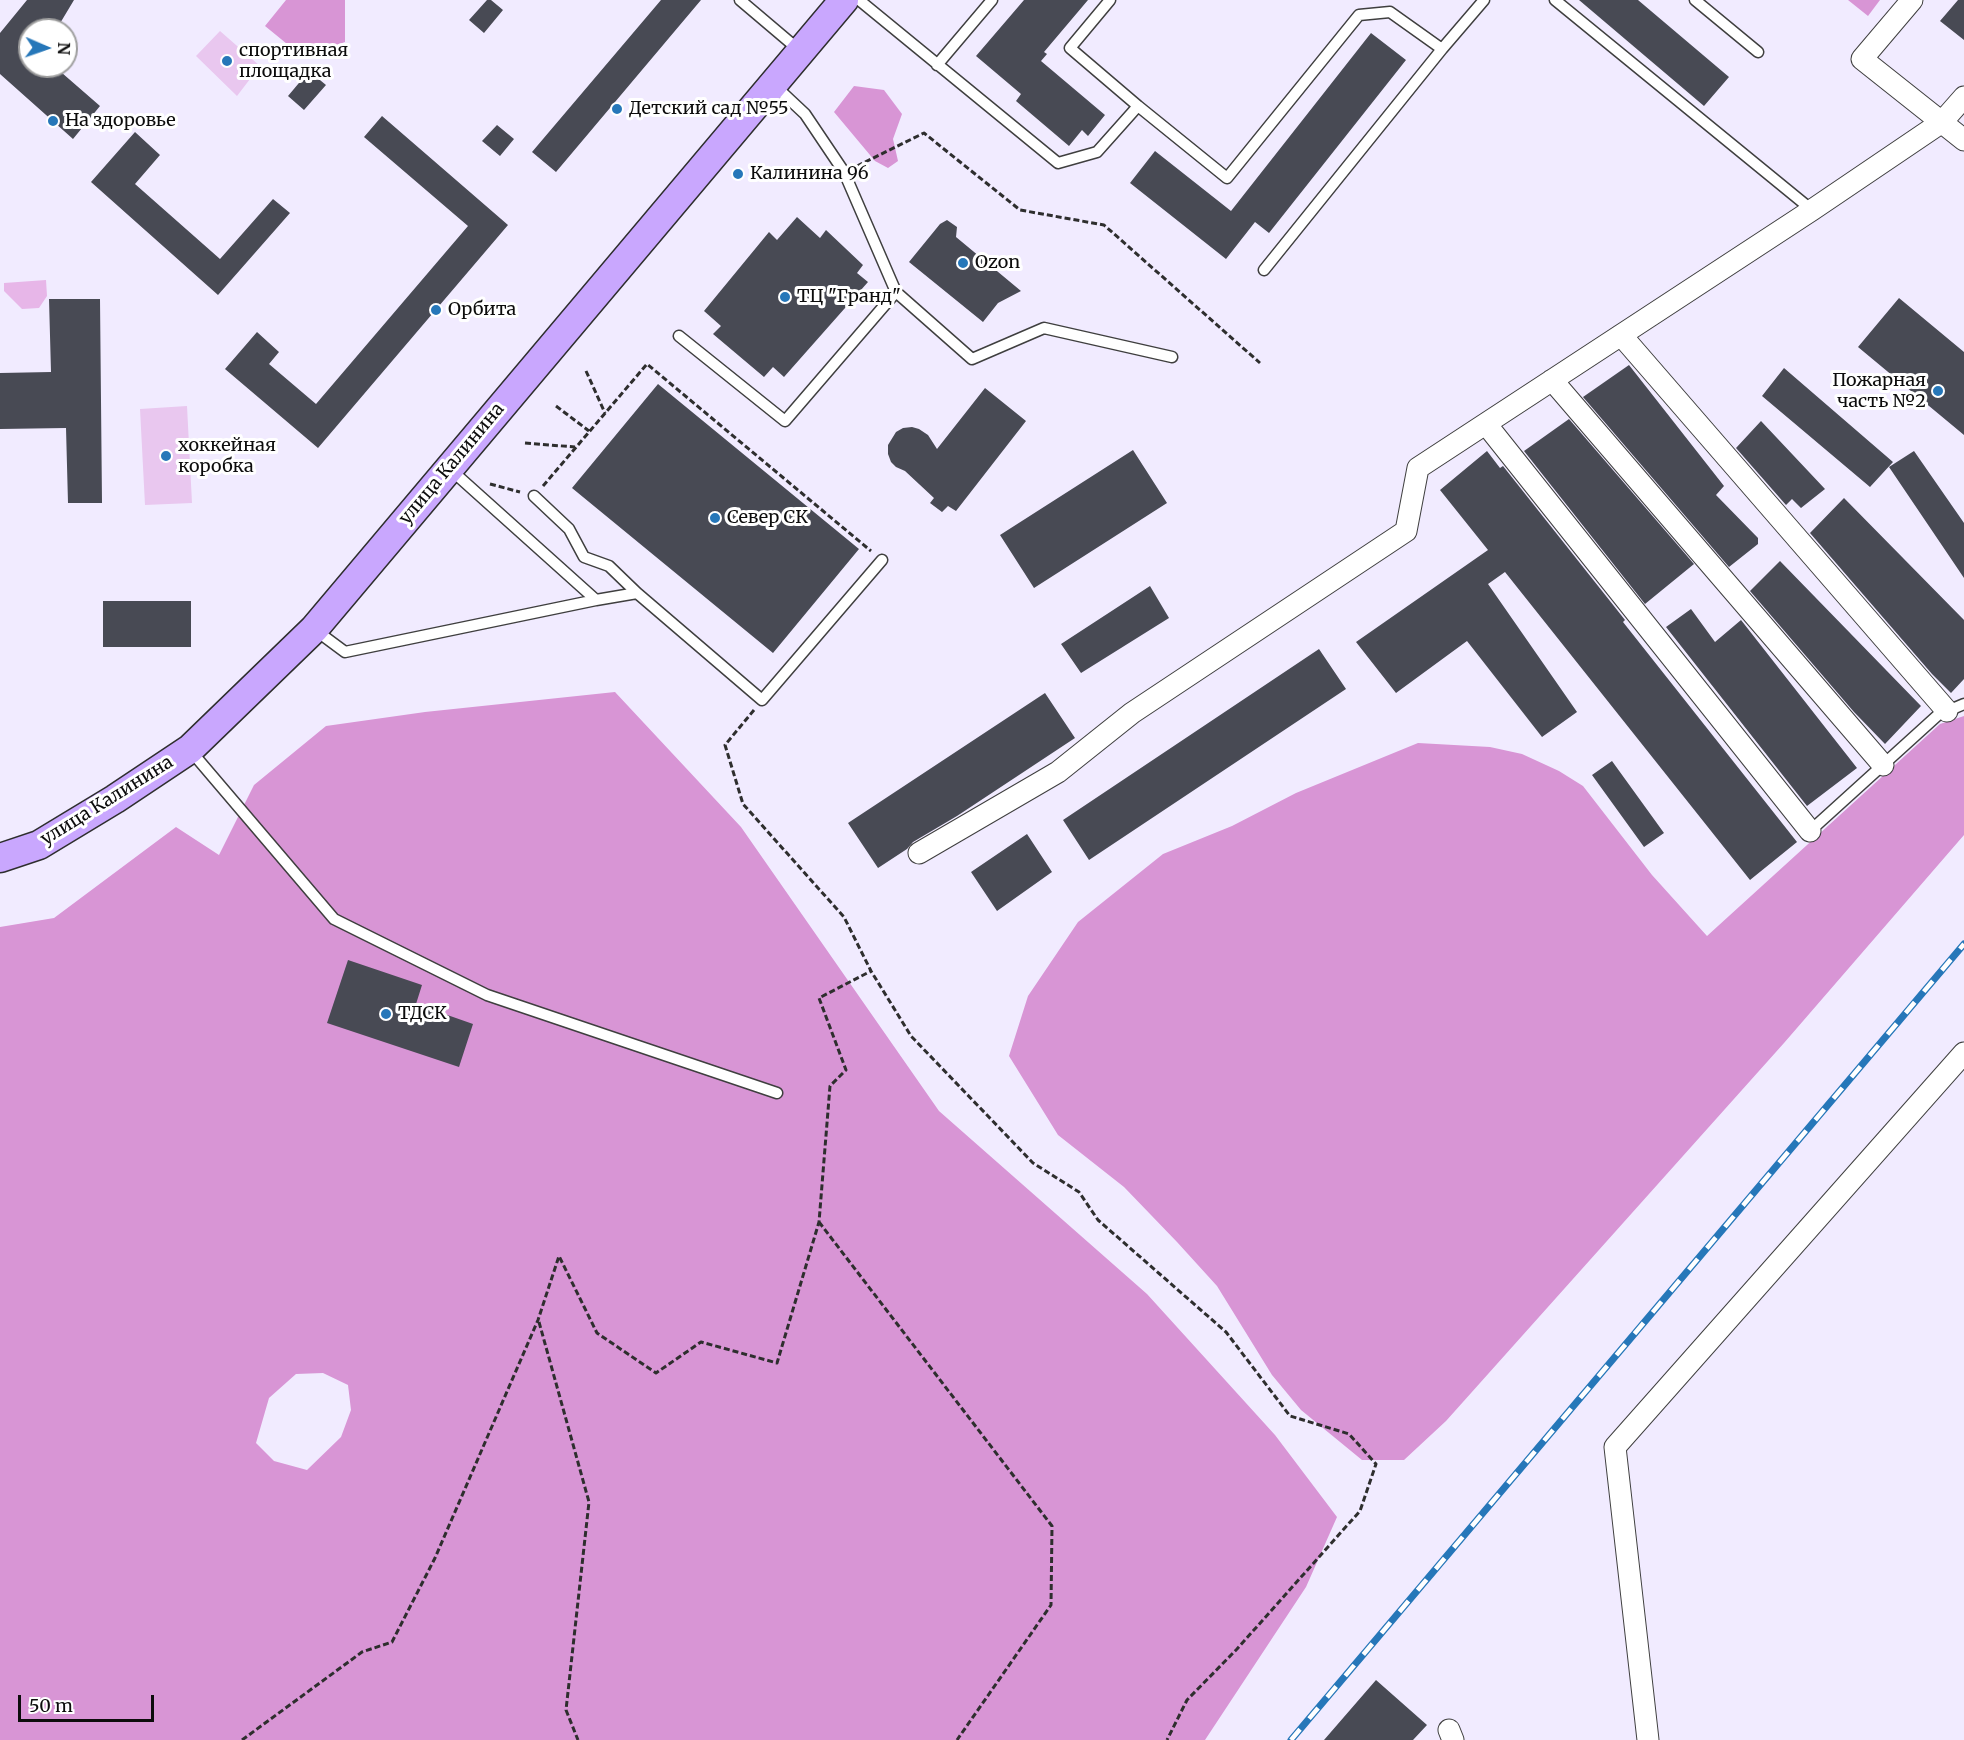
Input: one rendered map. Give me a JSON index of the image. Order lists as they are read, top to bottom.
{
  "streets": {
    "main road": ["улица Калинина"]
  },
  "places": [
    "спортивная площадка",
    "Детский сад №55",
    "На здоровье",
    "Калинина 96",
    "Ozon",
    "ТЦ \"Гранд\"",
    "Орбита",
    "Пожарная часть №2",
    "хоккейная коробка",
    "Север СК",
    "ТДСК"
  ],
  "scale_bar": "50 m",
  "north": "right"
}
